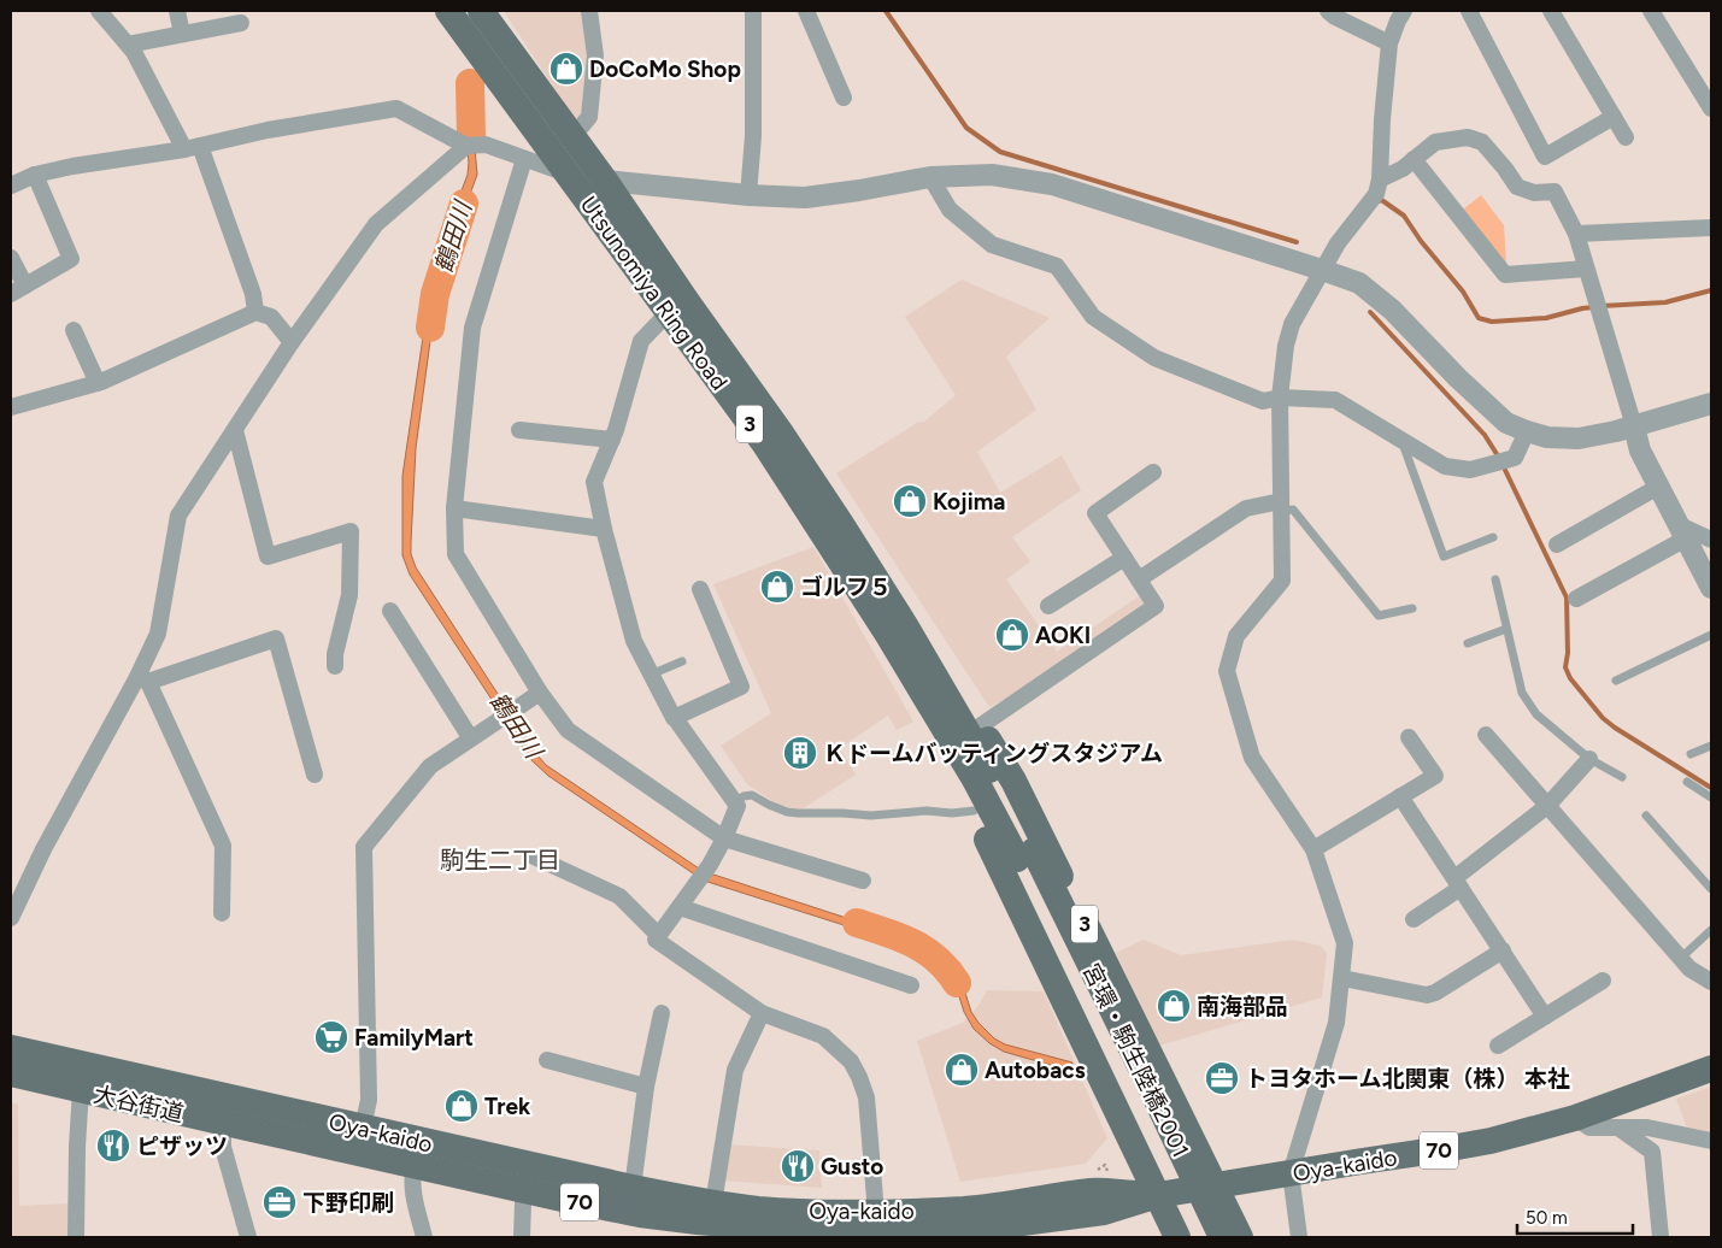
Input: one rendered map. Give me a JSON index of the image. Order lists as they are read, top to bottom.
{
  "streets": {
    "main road": [
      "Utsunomiya Ring Road",
      "3",
      "宮環・駒生陸橋2001",
      "大谷街道",
      "Oya-kaido",
      "70"
    ]
  },
  "crossings": [
    ["Utsunomiya Ring Road", "3"],
    ["Utsunomiya Ring Road", "宮環・駒生陸橋2001"],
    ["3", "Oya-kaido"],
    ["大谷街道", "Oya-kaido"]
  ],
  "districts": ["駒生二丁目"],
  "water": ["鶴田川"],
  "places": {
    "shop": [
      "DoCoMo Shop",
      "Kojima",
      "ゴルフ５",
      "AOKI",
      "南海部品",
      "Autobacs",
      "Trek"
    ],
    "building": ["Ｋドームバッティングスタジアム"],
    "supermarket": ["FamilyMart"],
    "office": ["トヨタホーム北関東（株） 本社", "下野印刷"],
    "restaurant": ["ピザッツ", "Gusto"]
  },
  "scale_bar": "50 m"
}
